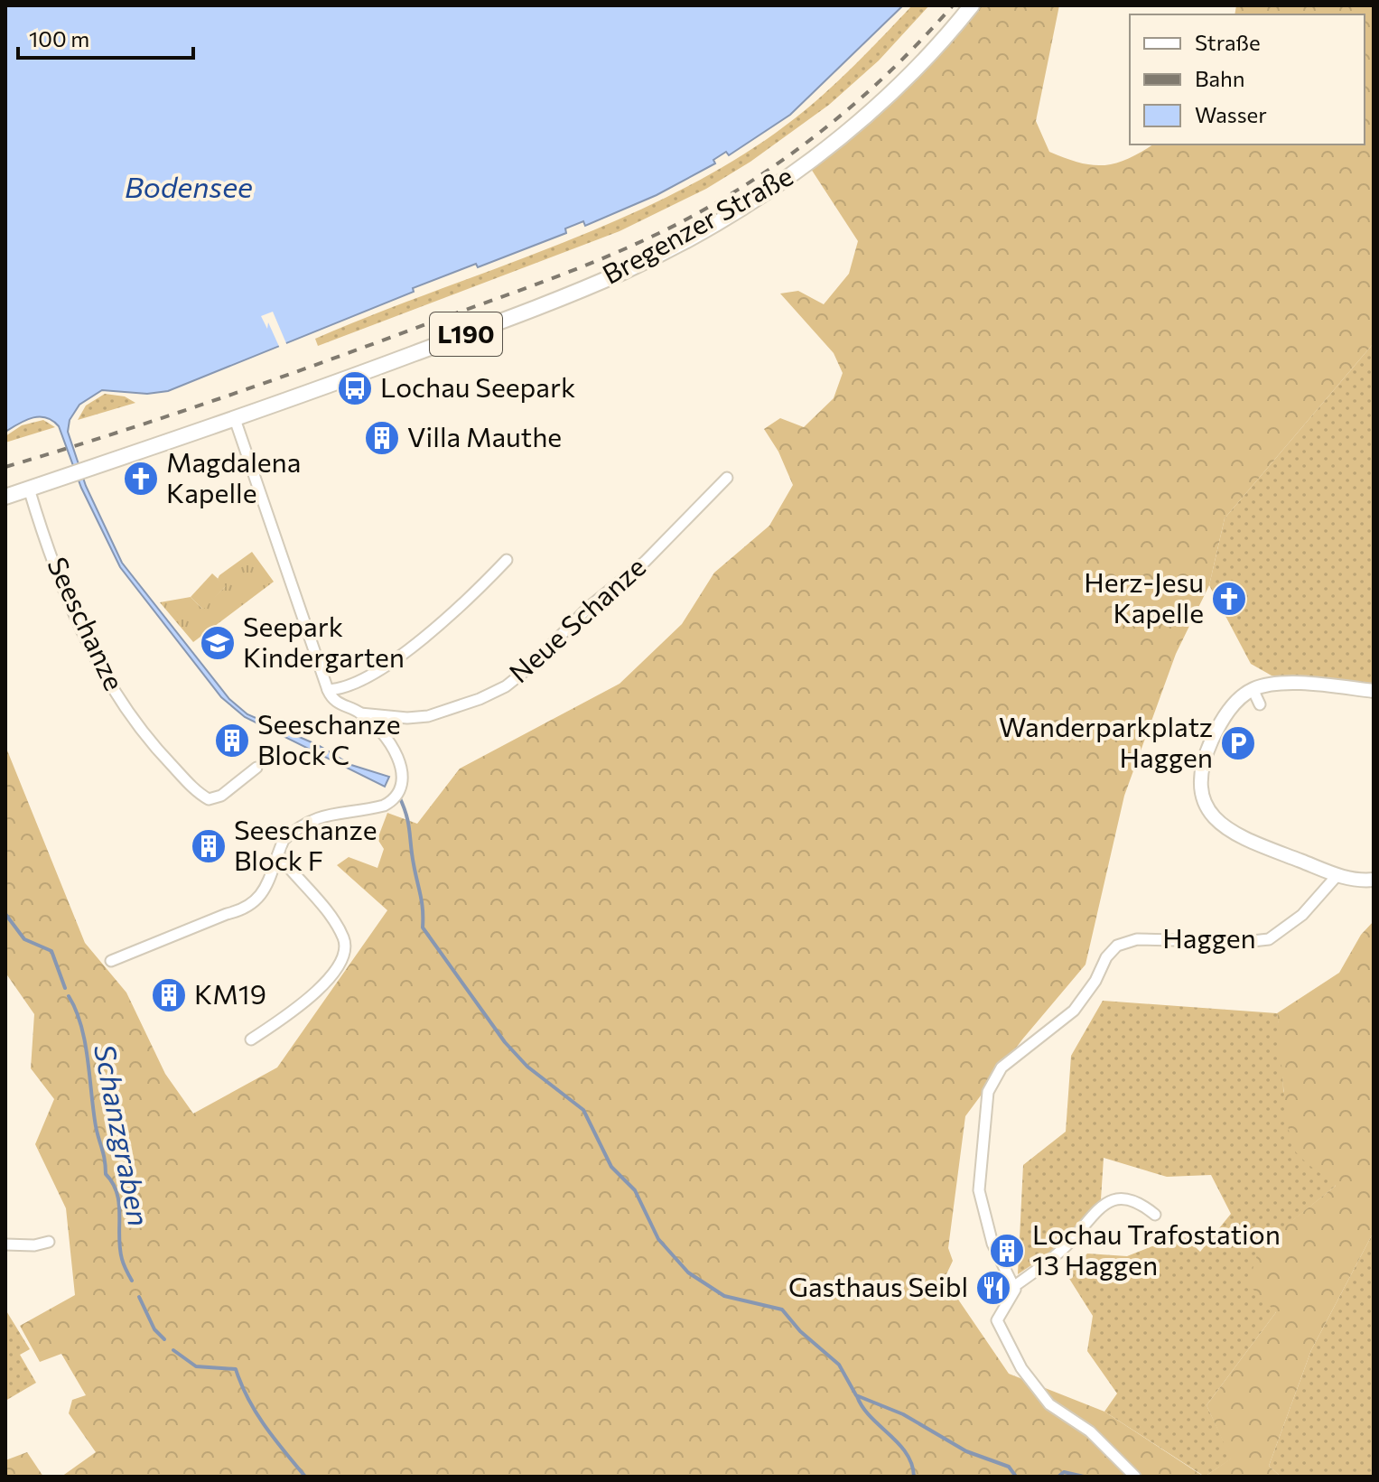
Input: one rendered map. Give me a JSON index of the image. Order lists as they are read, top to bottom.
{
  "streets": {
    "main road": ["Bregenzer Straße", "L190"],
    "street": ["Neue Schanze", "Seeschanze", "Haggen"]
  },
  "crossings": [
    ["Bregenzer Straße", "Seeschanze"]
  ],
  "water": ["Bodensee", "Schanzgraben"],
  "places": {
    "bus stop": ["Lochau Seepark"],
    "building": [
      "Villa Mauthe",
      "Seeschanze Block C",
      "Seeschanze Block F",
      "KM19",
      "Lochau Trafostation 13 Haggen"
    ],
    "church": ["Magdalena Kapelle", "Herz-Jesu Kapelle"],
    "school or university": ["Seepark Kindergarten"],
    "parking": ["Wanderparkplatz Haggen"],
    "restaurant": ["Gasthaus Seibl"]
  },
  "legend": ["Straße", "Bahn", "Wasser"],
  "scale_bar": "100 m"
}
